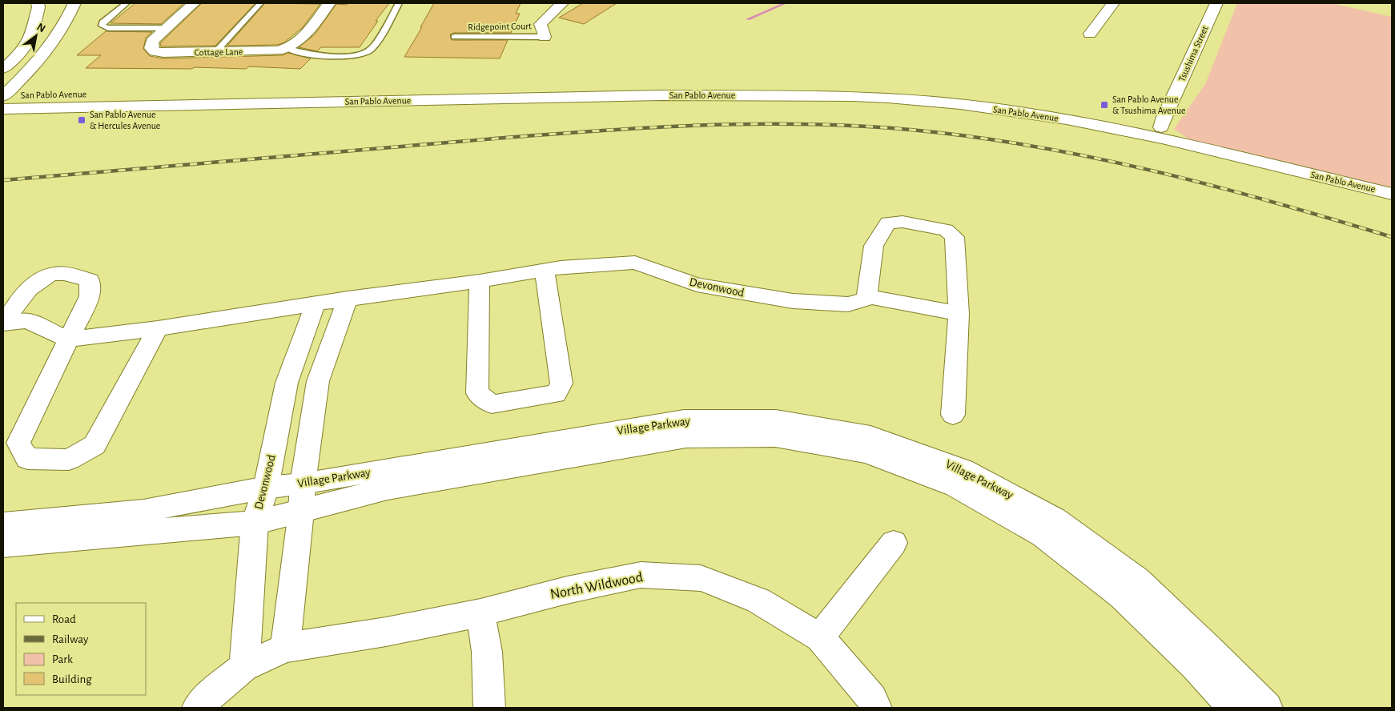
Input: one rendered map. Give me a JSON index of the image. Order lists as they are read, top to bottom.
{
  "streets": {
    "street": [
      "Cottage Lane",
      "Tsushima Street",
      "San Pablo Avenue",
      "Devonwood",
      "Village Parkway",
      "North Wildwood"
    ],
    "lane": ["Ridgepoint Court"]
  },
  "crossings": [
    ["Tsushima Street", "San Pablo Avenue"],
    ["Devonwood", "Village Parkway"],
    ["Devonwood", "North Wildwood"]
  ],
  "places": {
    "transit": ["San Pablo Avenue & Tsushima Avenue", "San Pablo Avenue & Hercules Avenue"]
  },
  "legend": [
    "Road",
    "Railway",
    "Park",
    "Building"
  ],
  "north": "top right"
}
